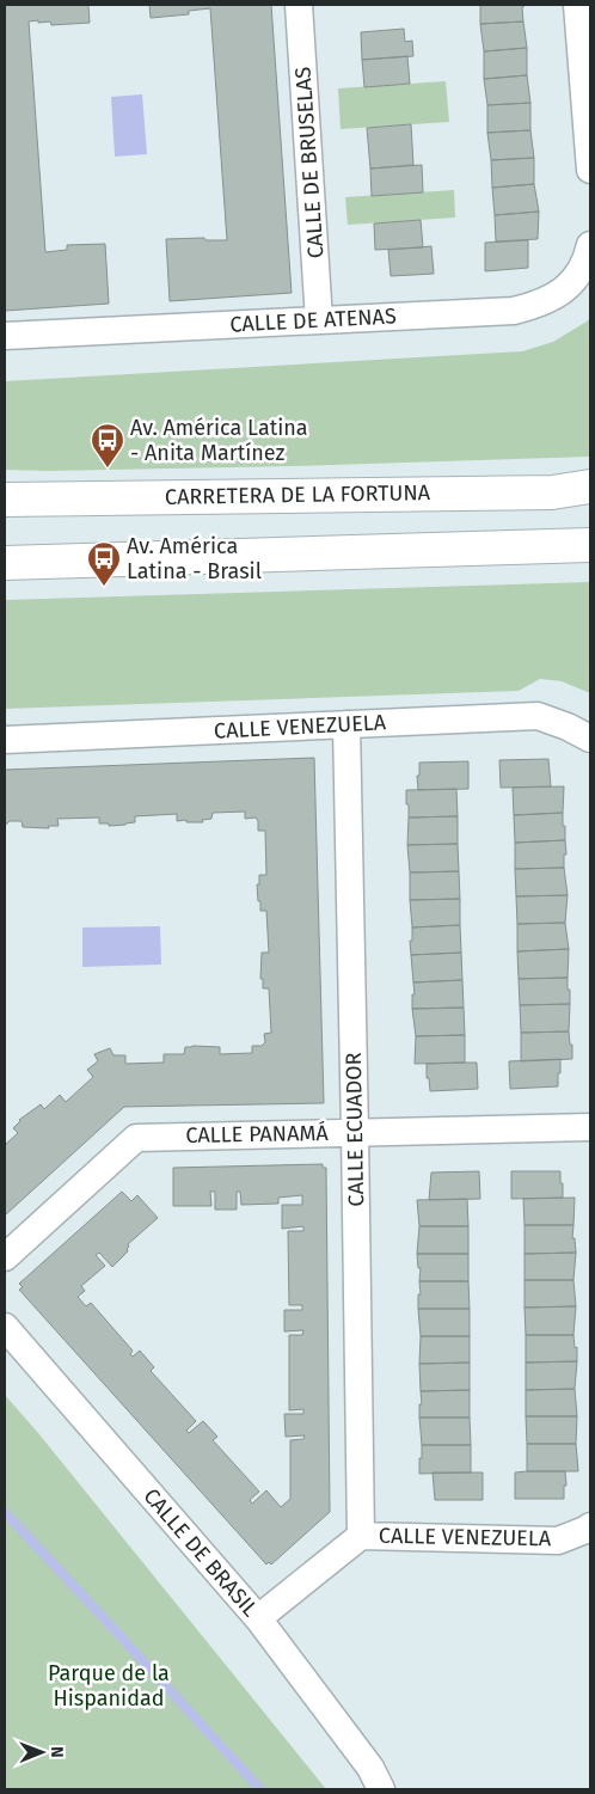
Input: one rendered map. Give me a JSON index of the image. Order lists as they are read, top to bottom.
{
  "streets": {
    "main road": ["CARRETERA DE LA FORTUNA"],
    "street": [
      "CALLE DE BRUSELAS",
      "CALLE DE ATENAS",
      "CALLE VENEZUELA",
      "CALLE ECUADOR",
      "CALLE PANAMÁ",
      "CALLE DE BRASIL"
    ]
  },
  "crossings": [
    ["CALLE DE BRUSELAS", "CALLE DE ATENAS"],
    ["CALLE VENEZUELA", "CALLE ECUADOR"],
    ["CALLE VENEZUELA", "CALLE DE BRASIL"],
    ["CALLE ECUADOR", "CALLE PANAMÁ"]
  ],
  "parks": ["Parque de la Hispanidad"],
  "places": {
    "bus stop": ["Av. América Latina - Anita Martínez", "Av. América Latina - Brasil"]
  },
  "north": "right"
}
